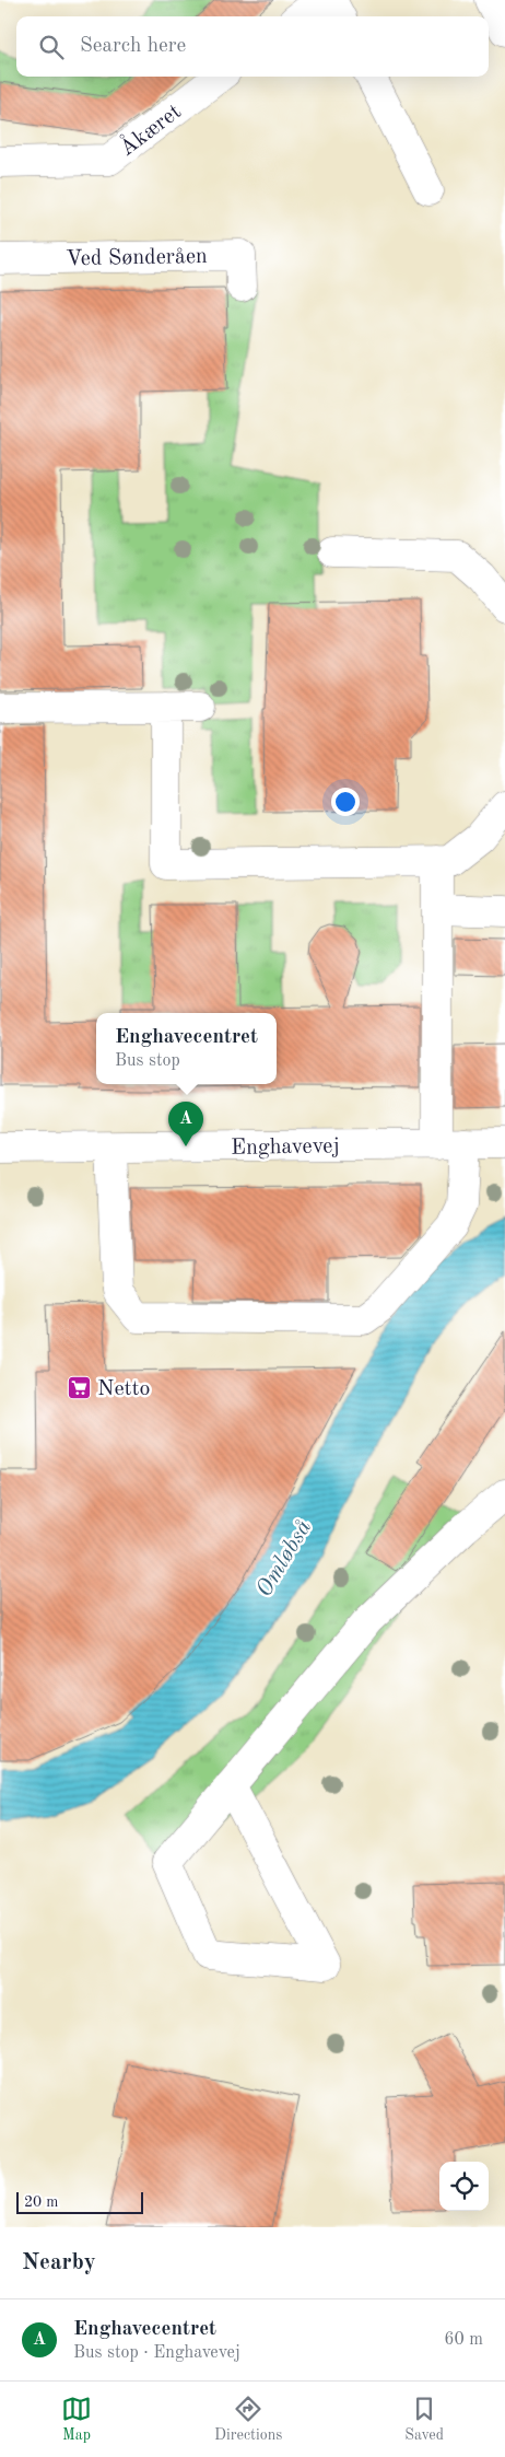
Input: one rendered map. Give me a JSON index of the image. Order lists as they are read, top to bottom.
{
  "streets": {
    "main road": ["Åkæret", "Ved Sønderåen", "Enghavevej"]
  },
  "water": ["Omløbså"],
  "places": {
    "supermarket": ["Netto"]
  },
  "scale_bar": "20 m",
  "page": {
    "search": "Search here",
    "popup": ["Enghavecentret", "Bus stop"],
    "pins": "A",
    "scale": "20 m",
    "heading": "Nearby",
    "list": [
      {
        "mark": "A",
        "name": "Enghavecentret",
        "note": "Bus stop · Enghavevej",
        "value": "60 m"
      }
    ],
    "nav": ["Map", "Directions", "Saved"]
  }
}
